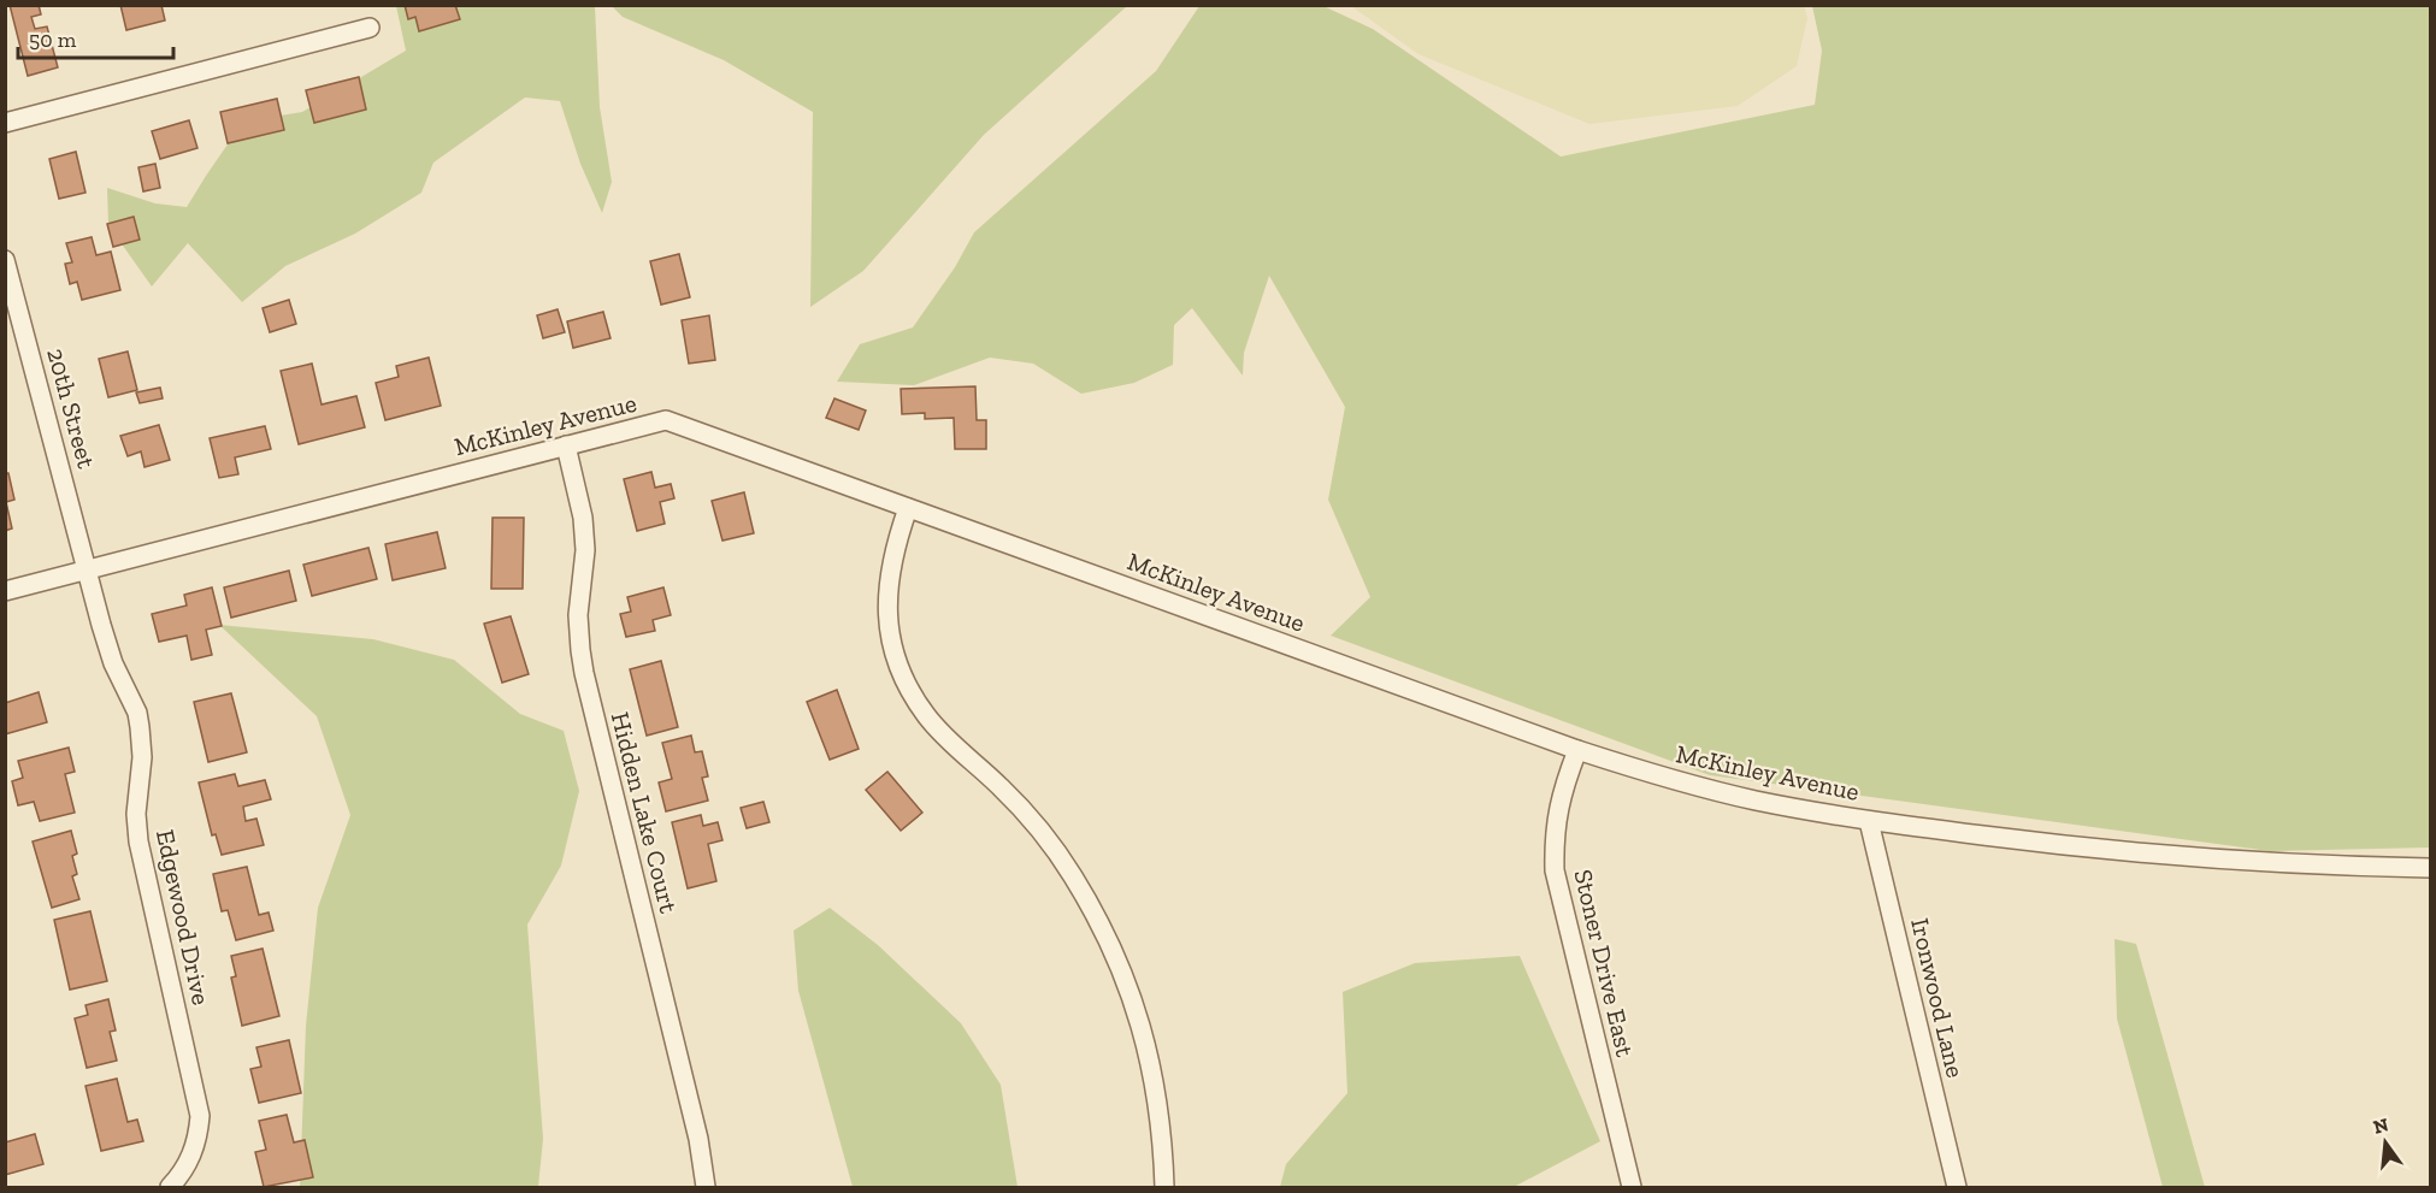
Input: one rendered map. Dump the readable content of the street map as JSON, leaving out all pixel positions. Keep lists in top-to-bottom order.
{
  "streets": {
    "street": [
      "20th Street",
      "McKinley Avenue",
      "Hidden Lake Court",
      "Edgewood Drive",
      "Stoner Drive East",
      "Ironwood Lane"
    ]
  },
  "crossings": [
    ["20th Street", "McKinley Avenue"],
    ["20th Street", "Edgewood Drive"],
    ["McKinley Avenue", "Hidden Lake Court"],
    ["McKinley Avenue", "Edgewood Drive"],
    ["McKinley Avenue", "Stoner Drive East"],
    ["McKinley Avenue", "Ironwood Lane"]
  ],
  "scale_bar": "50 m",
  "north": "top"
}
